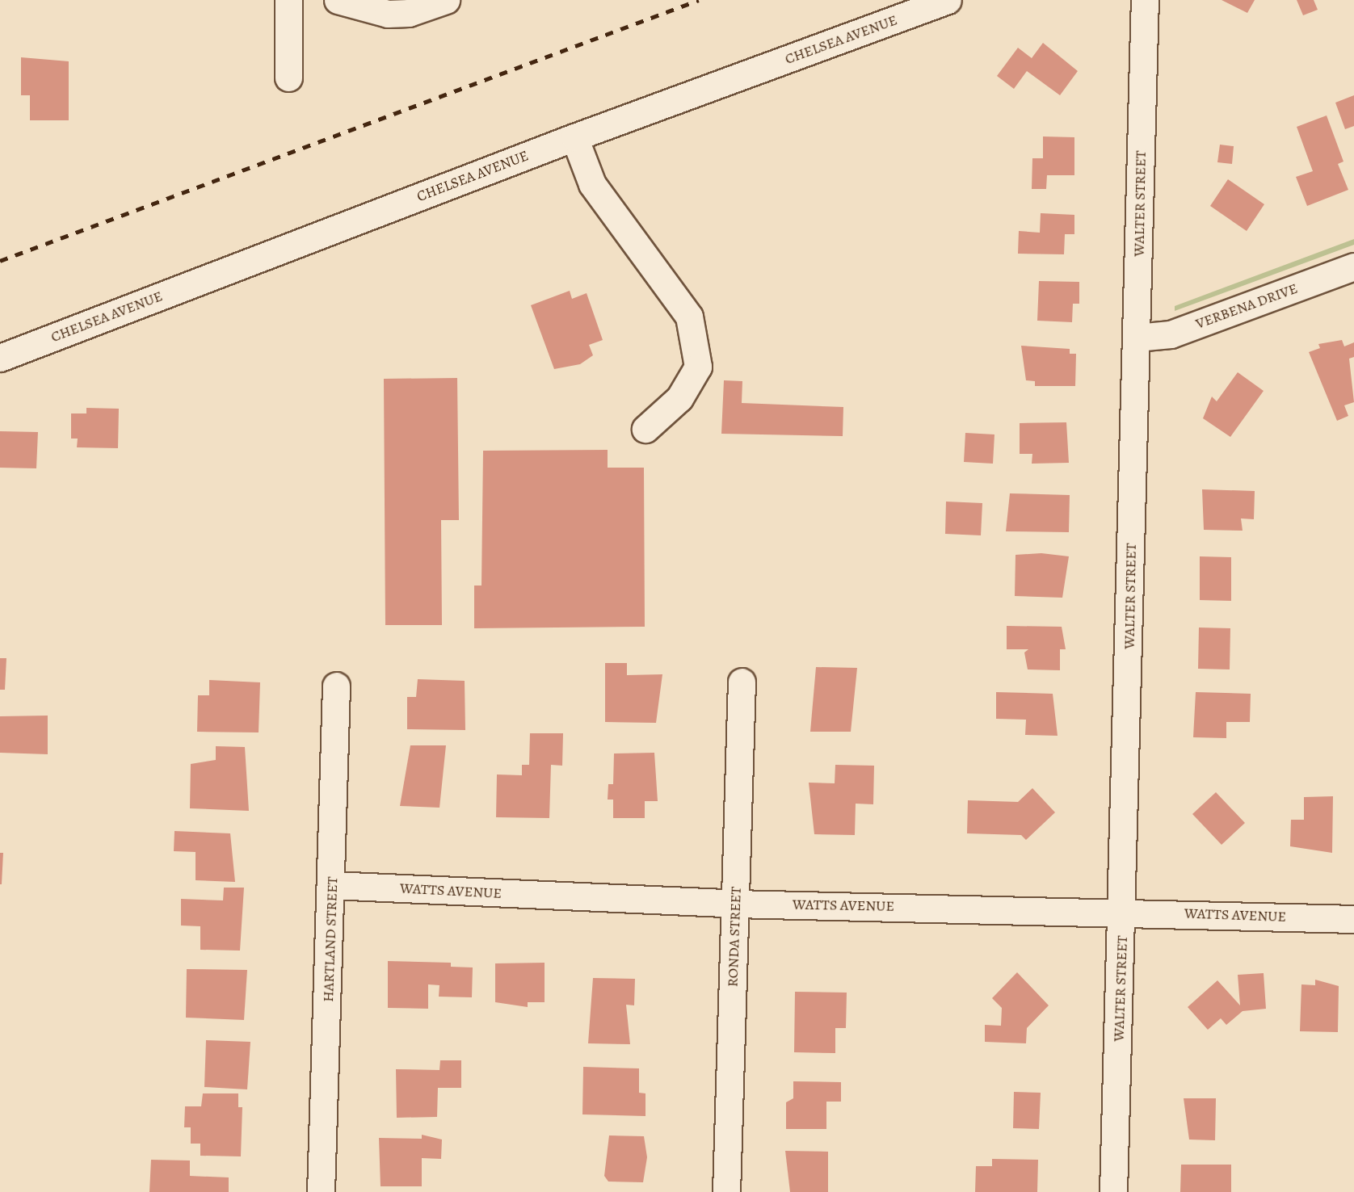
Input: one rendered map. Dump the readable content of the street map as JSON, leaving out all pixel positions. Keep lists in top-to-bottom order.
{
  "streets": {
    "street": [
      "CHELSEA AVENUE",
      "WALTER STREET",
      "VERBENA DRIVE",
      "WATTS AVENUE",
      "RONDA STREET",
      "HARTLAND STREET"
    ]
  },
  "crossings": [
    ["WALTER STREET", "VERBENA DRIVE"],
    ["WALTER STREET", "WATTS AVENUE"],
    ["WATTS AVENUE", "RONDA STREET"],
    ["WATTS AVENUE", "HARTLAND STREET"]
  ]
}
